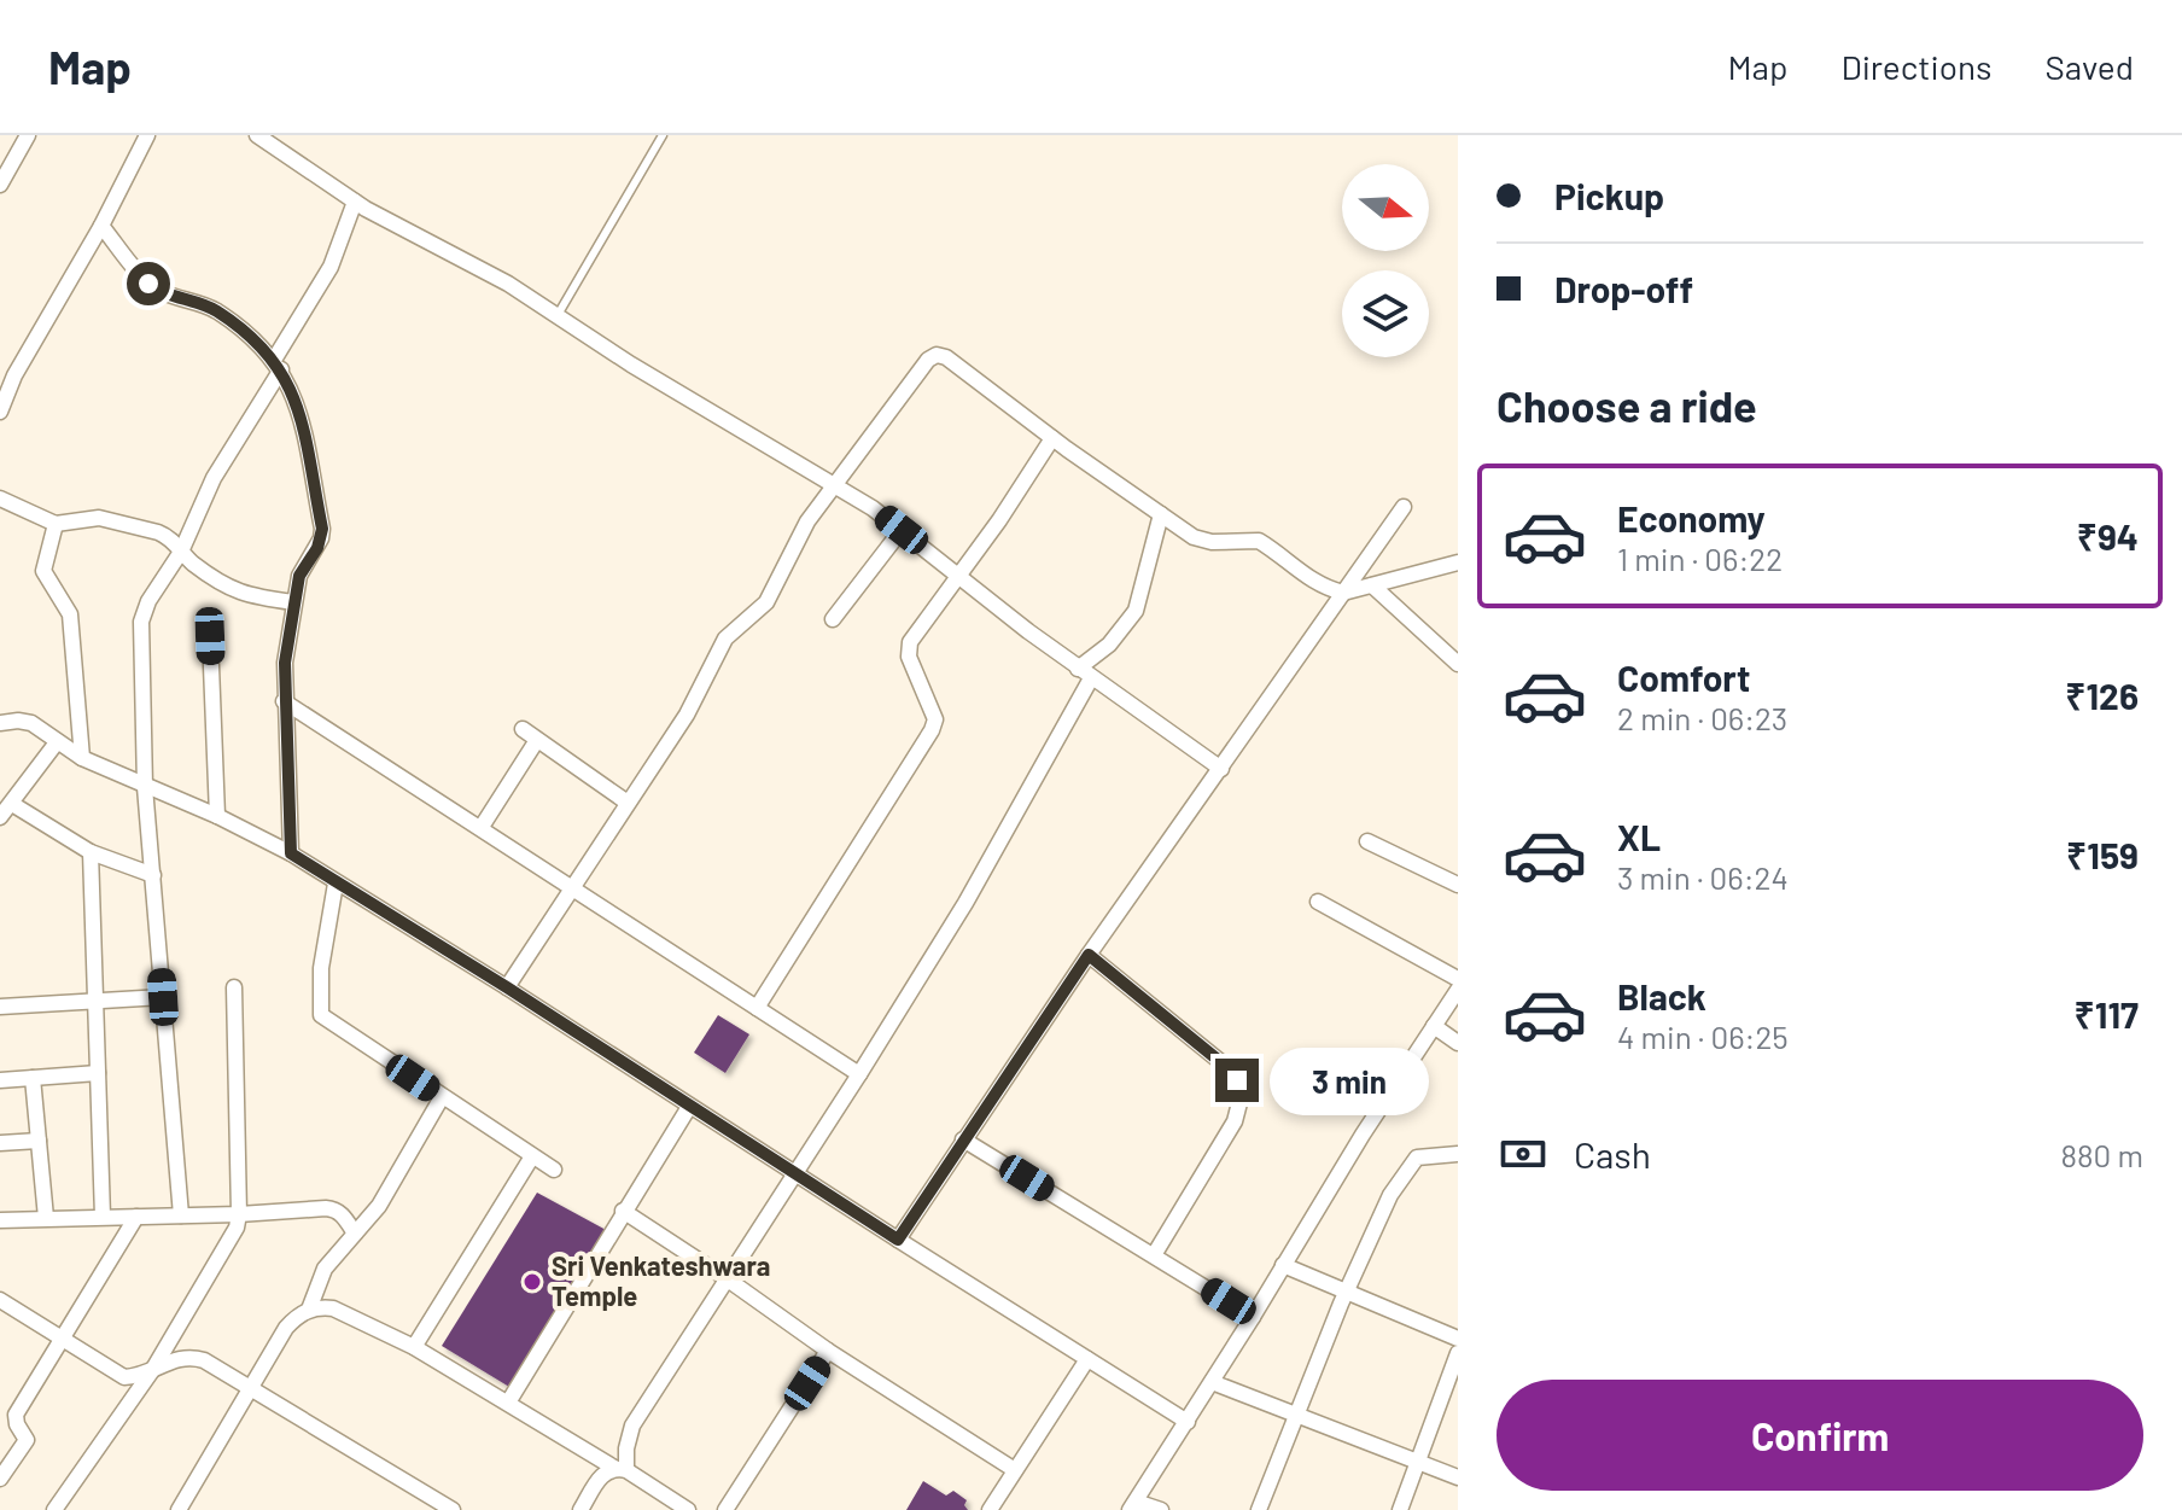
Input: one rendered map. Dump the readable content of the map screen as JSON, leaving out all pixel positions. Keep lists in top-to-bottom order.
{
  "places": ["Sri Venkateshwara Temple"],
  "north": "right",
  "page": {
    "header": "Map",
    "nav": ["Map", "Directions", "Saved"],
    "banner": ["Pickup", "Drop-off"],
    "heading": "Choose a ride",
    "list": [
      {
        "name": "Economy",
        "note": "1 min · 06:22",
        "value": "₹94"
      },
      {
        "name": "Comfort",
        "note": "2 min · 06:23",
        "value": "₹126"
      },
      {
        "name": "XL",
        "note": "3 min · 06:24",
        "value": "₹159"
      },
      {
        "name": "Black",
        "note": "4 min · 06:25",
        "value": "₹117"
      }
    ],
    "bubble": "3 min",
    "pay": ["Cash", "880 m"],
    "buttons": "Confirm"
  }
}
